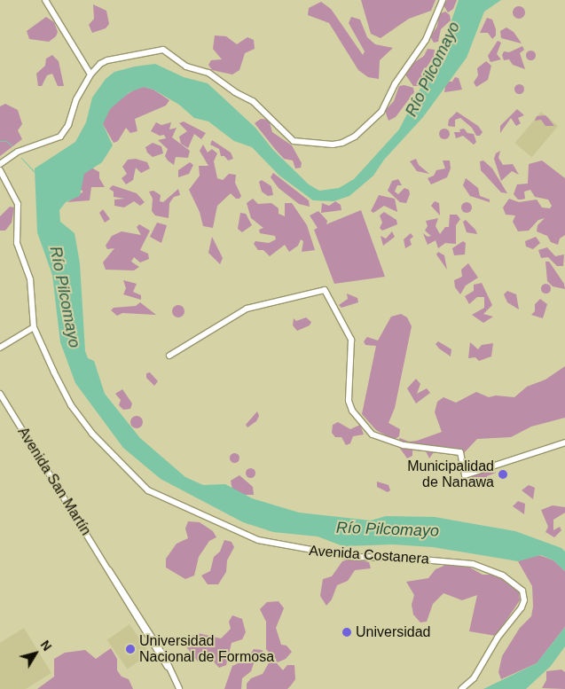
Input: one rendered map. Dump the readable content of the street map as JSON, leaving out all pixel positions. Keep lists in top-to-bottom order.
{
  "streets": {
    "street": ["Avenida San Martín", "Avenida Costanera"]
  },
  "water": ["Río Pilcomayo"],
  "places": ["Municipalidad de Nanawa", "Universidad", "Universidad Nacional de Formosa"],
  "north": "top right"
}
